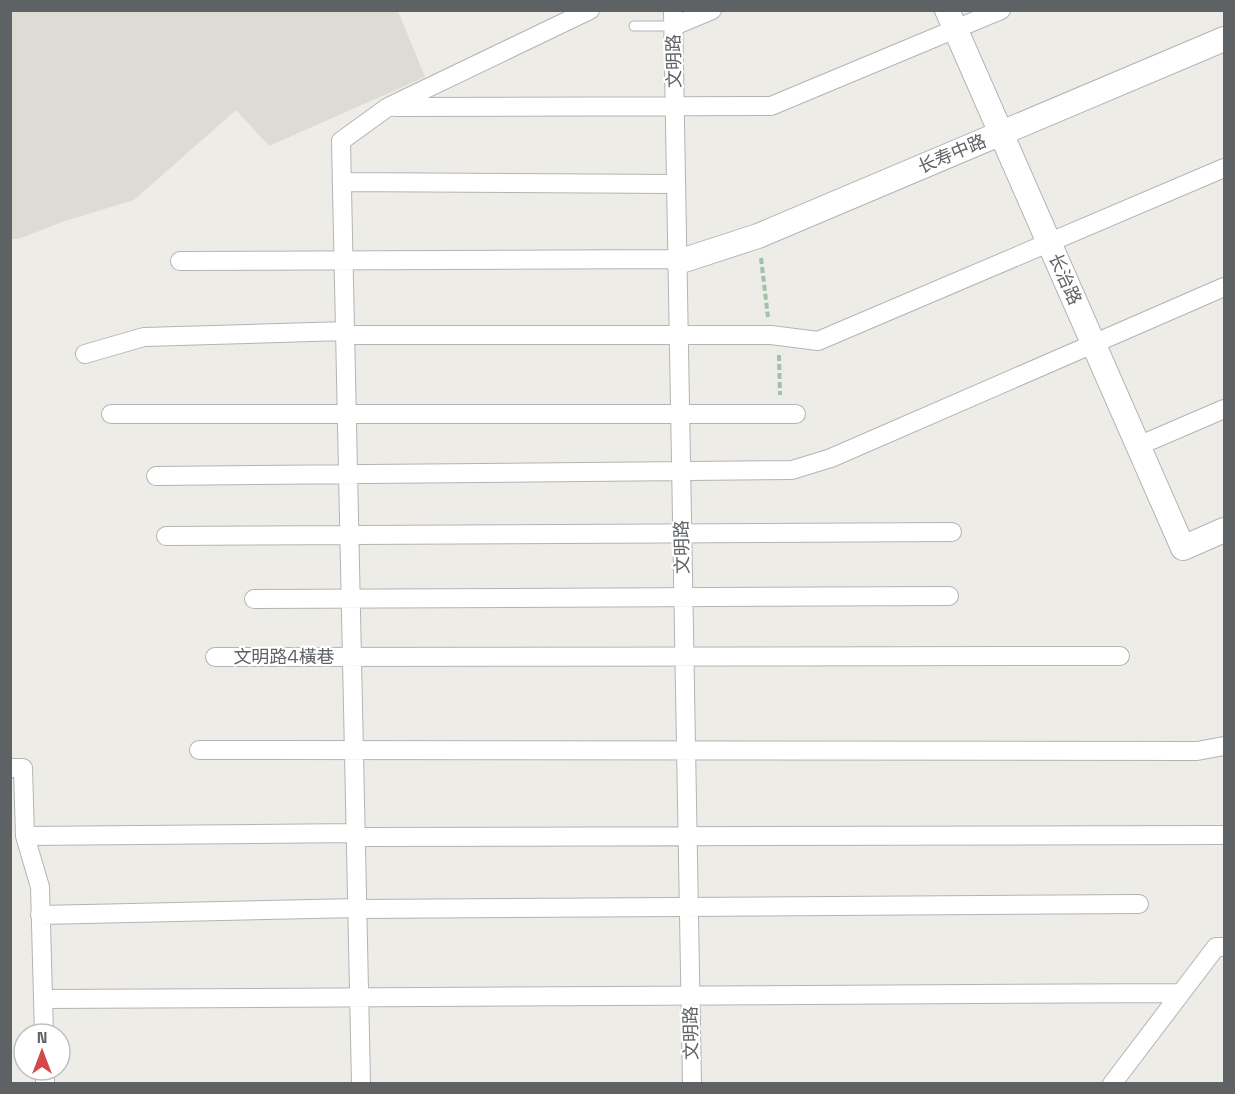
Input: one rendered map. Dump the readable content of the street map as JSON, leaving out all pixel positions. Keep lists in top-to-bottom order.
{
  "streets": {
    "street": [
      "文明路",
      "长寿中路",
      "长治路",
      "文明路4橫巷"
    ]
  },
  "crossings": [
    ["文明路", "长寿中路"],
    ["文明路", "文明路4橫巷"],
    ["长寿中路", "长治路"]
  ],
  "north": "top"
}
